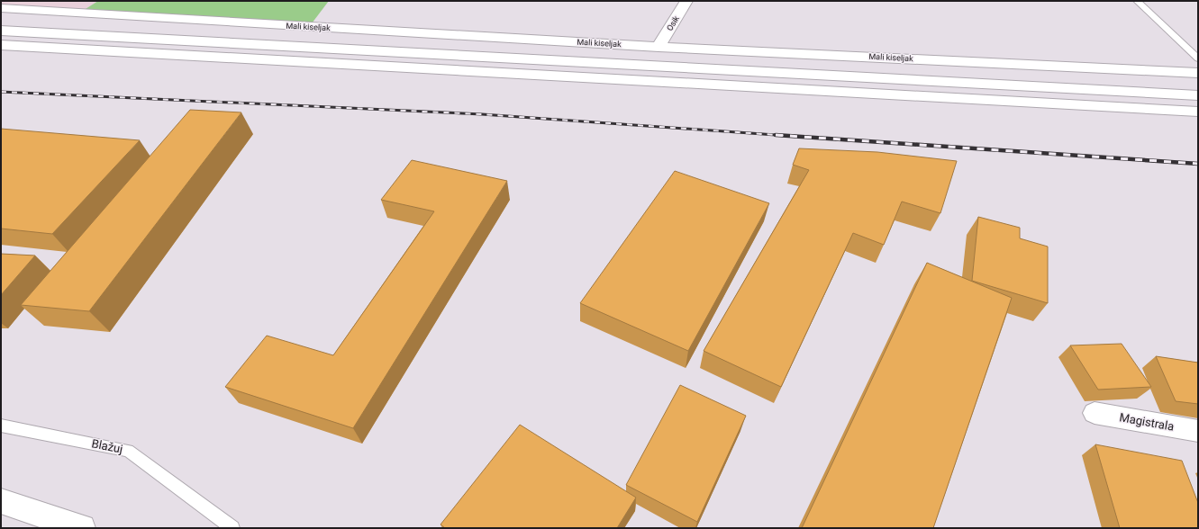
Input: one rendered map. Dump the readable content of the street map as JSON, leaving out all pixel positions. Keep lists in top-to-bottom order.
{
  "streets": {
    "main road": ["Osik", "Mali kiseljak", "Magistrala"],
    "lane": ["Blažuj"]
  },
  "crossings": [
    ["Osik", "Mali kiseljak"]
  ]
}
